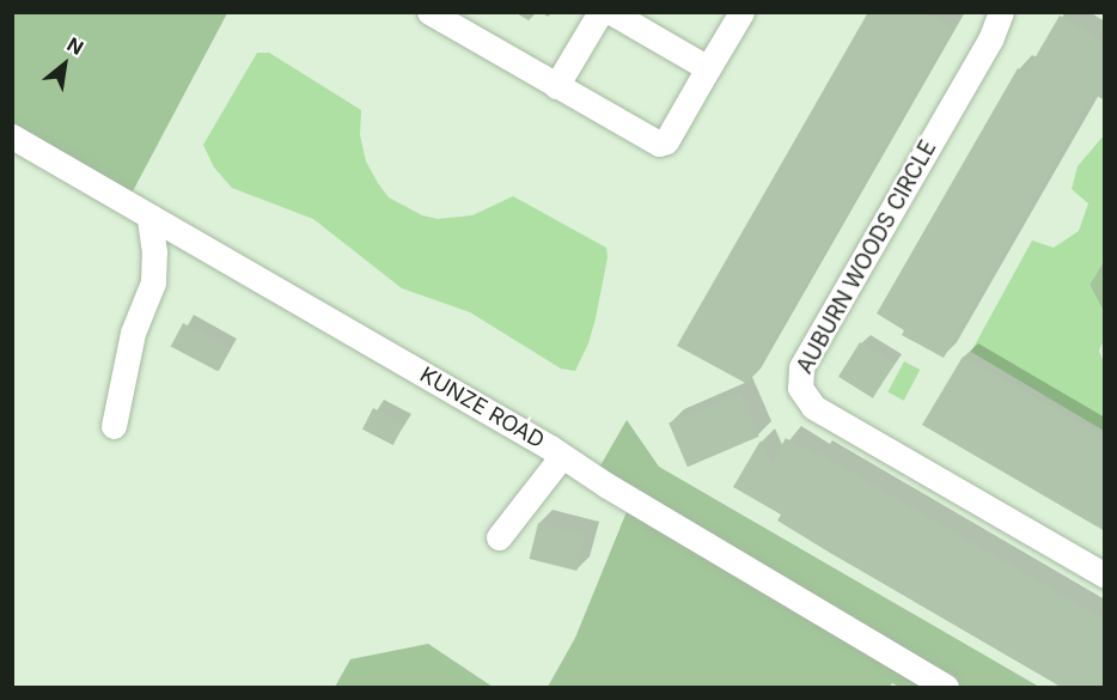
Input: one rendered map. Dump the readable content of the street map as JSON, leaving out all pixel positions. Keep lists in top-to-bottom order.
{
  "streets": {
    "street": ["AUBURN WOODS CIRCLE", "KUNZE ROAD"]
  },
  "north": "top right"
}
